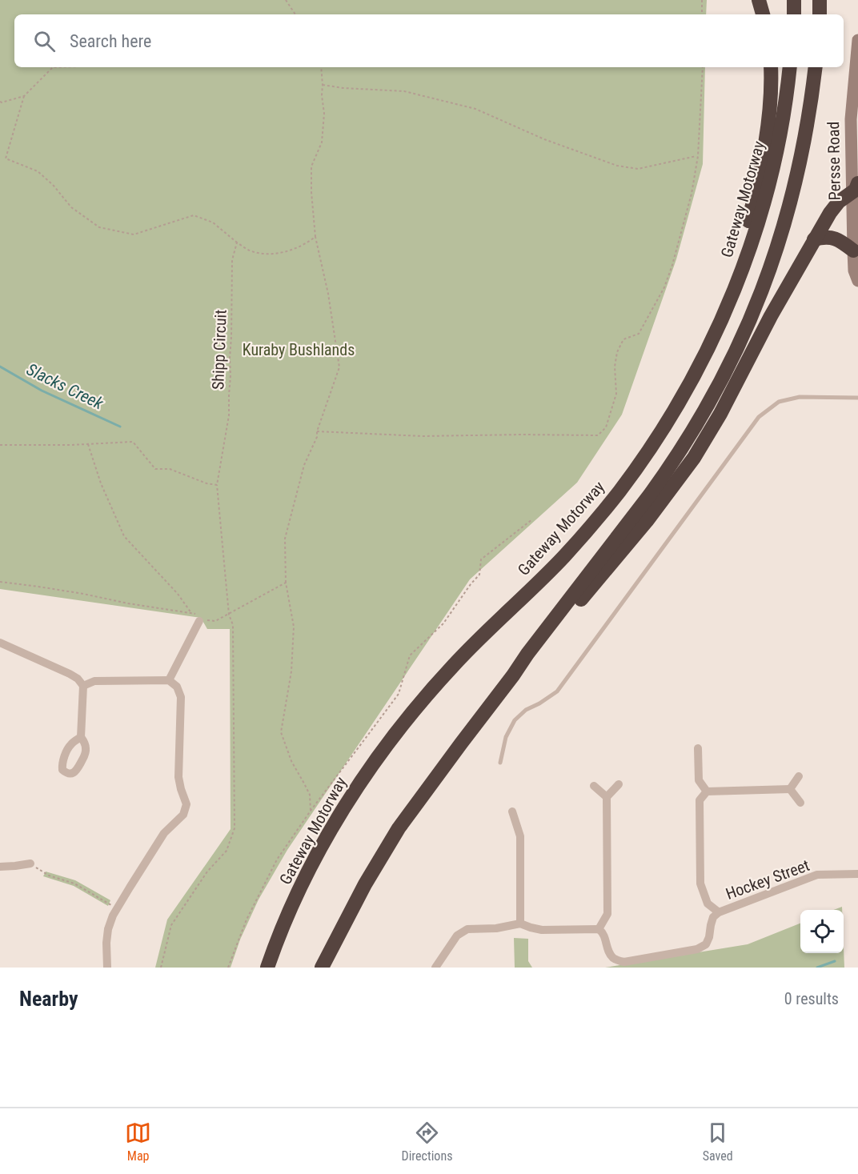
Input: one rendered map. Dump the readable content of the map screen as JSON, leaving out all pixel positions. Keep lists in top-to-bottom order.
{
  "streets": {
    "highway": ["Gateway Motorway"],
    "street": ["Persse Road", "Hockey Street"],
    "path": ["Shipp Circuit"]
  },
  "water": ["Slacks Creek"],
  "parks": ["Kuraby Bushlands"],
  "page": {
    "search": "Search here",
    "heading": ["Nearby", "0 results"],
    "nav": ["Map", "Directions", "Saved"]
  }
}
